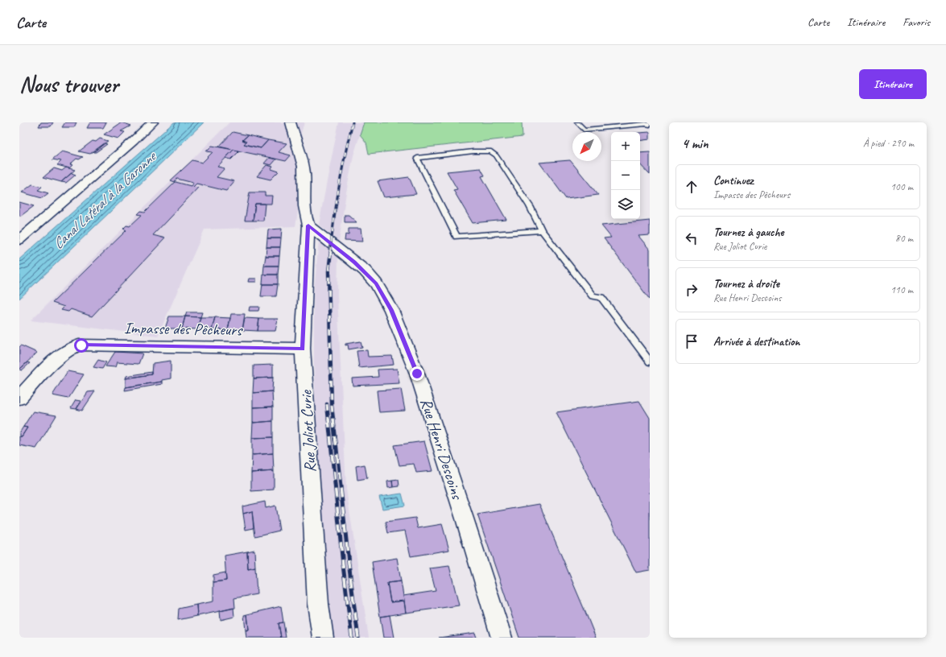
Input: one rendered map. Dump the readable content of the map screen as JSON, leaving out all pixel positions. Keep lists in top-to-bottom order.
{
  "streets": {
    "street": ["Impasse des Pêcheurs", "Rue Joliot Curie", "Rue Henri Descoins"]
  },
  "crossings": [
    ["Impasse des Pêcheurs", "Rue Joliot Curie"],
    ["Rue Joliot Curie", "Rue Henri Descoins"]
  ],
  "water": ["Canal Latéral à la Garonne"],
  "north": "bottom left",
  "page": {
    "header": "Carte",
    "nav": ["Carte", "Itinéraire", "Favoris"],
    "buttons": "Itinéraire",
    "title": "Nous trouver",
    "heading": ["4 min", "À pied · 290 m"],
    "map_buttons": ["+", "−"],
    "list": [
      ["Continuez", "Impasse des Pêcheurs", "100 m"],
      ["Tournez à gauche", "Rue Joliot Curie", "80 m"],
      ["Tournez à droite", "Rue Henri Descoins", "110 m"],
      "Arrivée à destination"
    ]
  }
}
